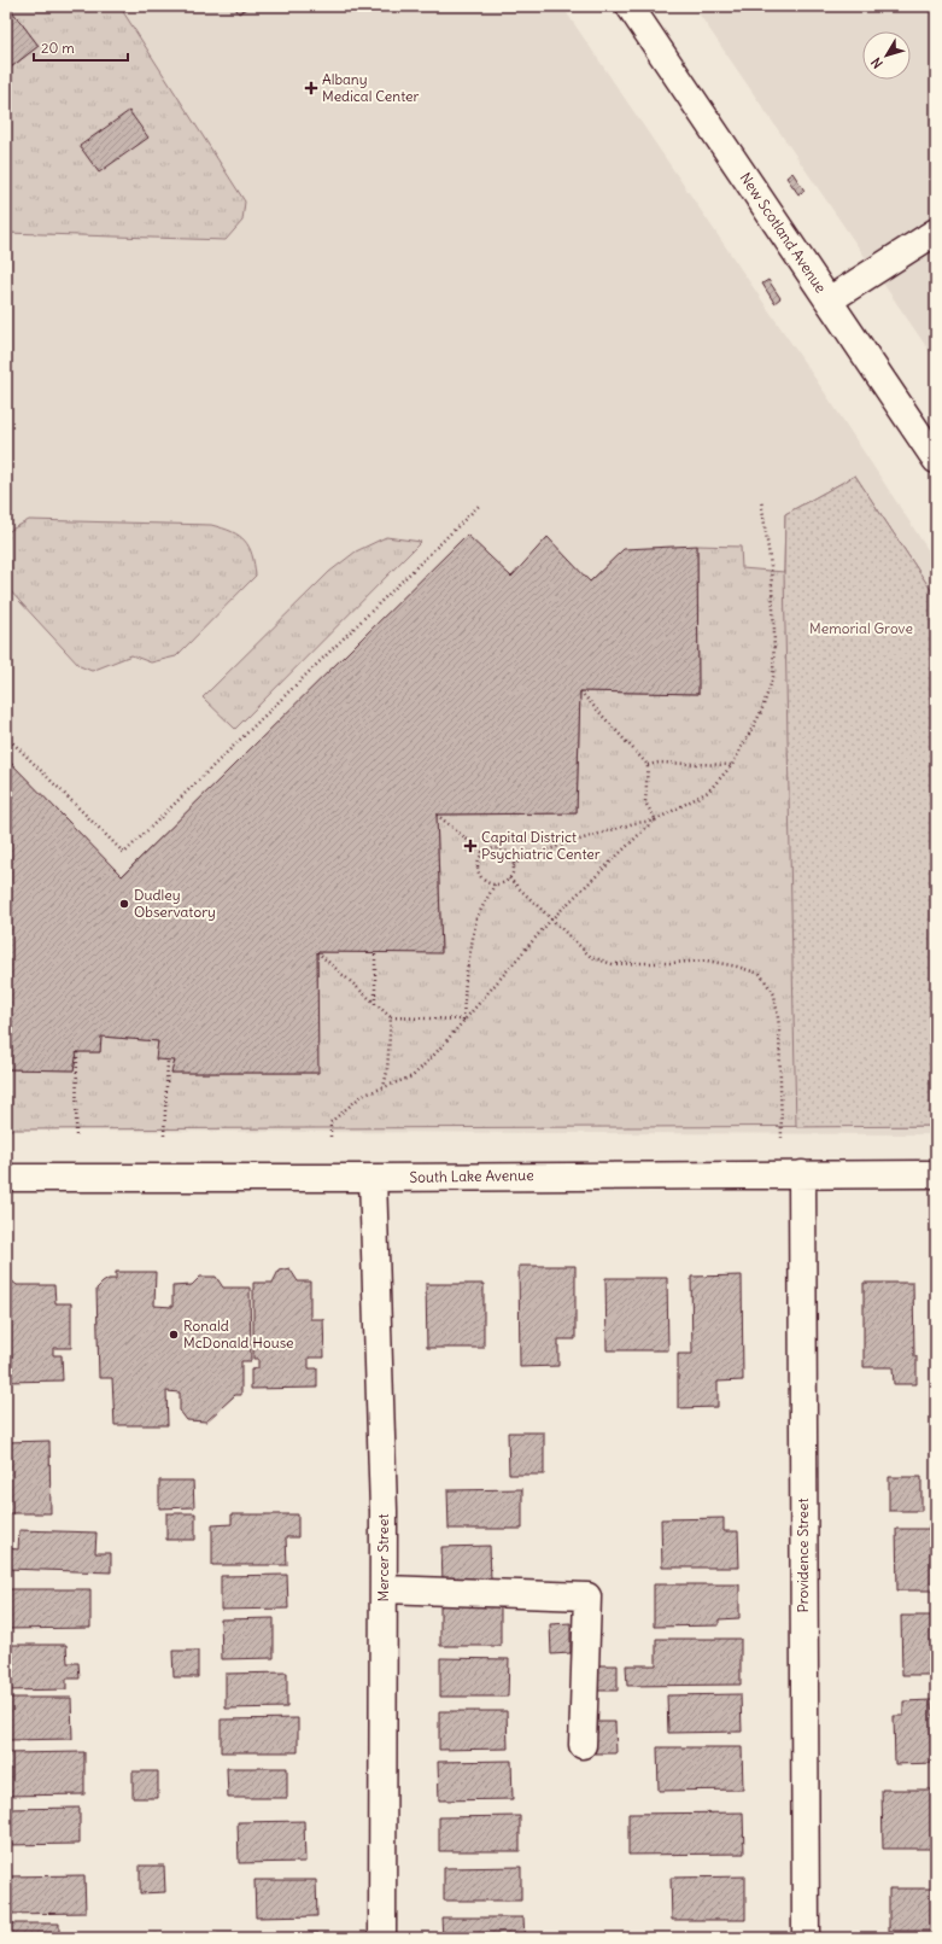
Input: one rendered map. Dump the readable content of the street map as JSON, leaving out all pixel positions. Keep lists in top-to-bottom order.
{
  "streets": {
    "street": [
      "New Scotland Avenue",
      "South Lake Avenue",
      "Providence Street",
      "Mercer Street"
    ]
  },
  "crossings": [
    ["South Lake Avenue", "Providence Street"],
    ["South Lake Avenue", "Mercer Street"]
  ],
  "parks": ["Memorial Grove"],
  "places": {
    "health": ["Albany Medical Center", "Capital District Psychiatric Center"],
    "other": ["Dudley Observatory", "Ronald McDonald House"]
  },
  "scale_bar": "20 m",
  "north": "bottom left"
}
